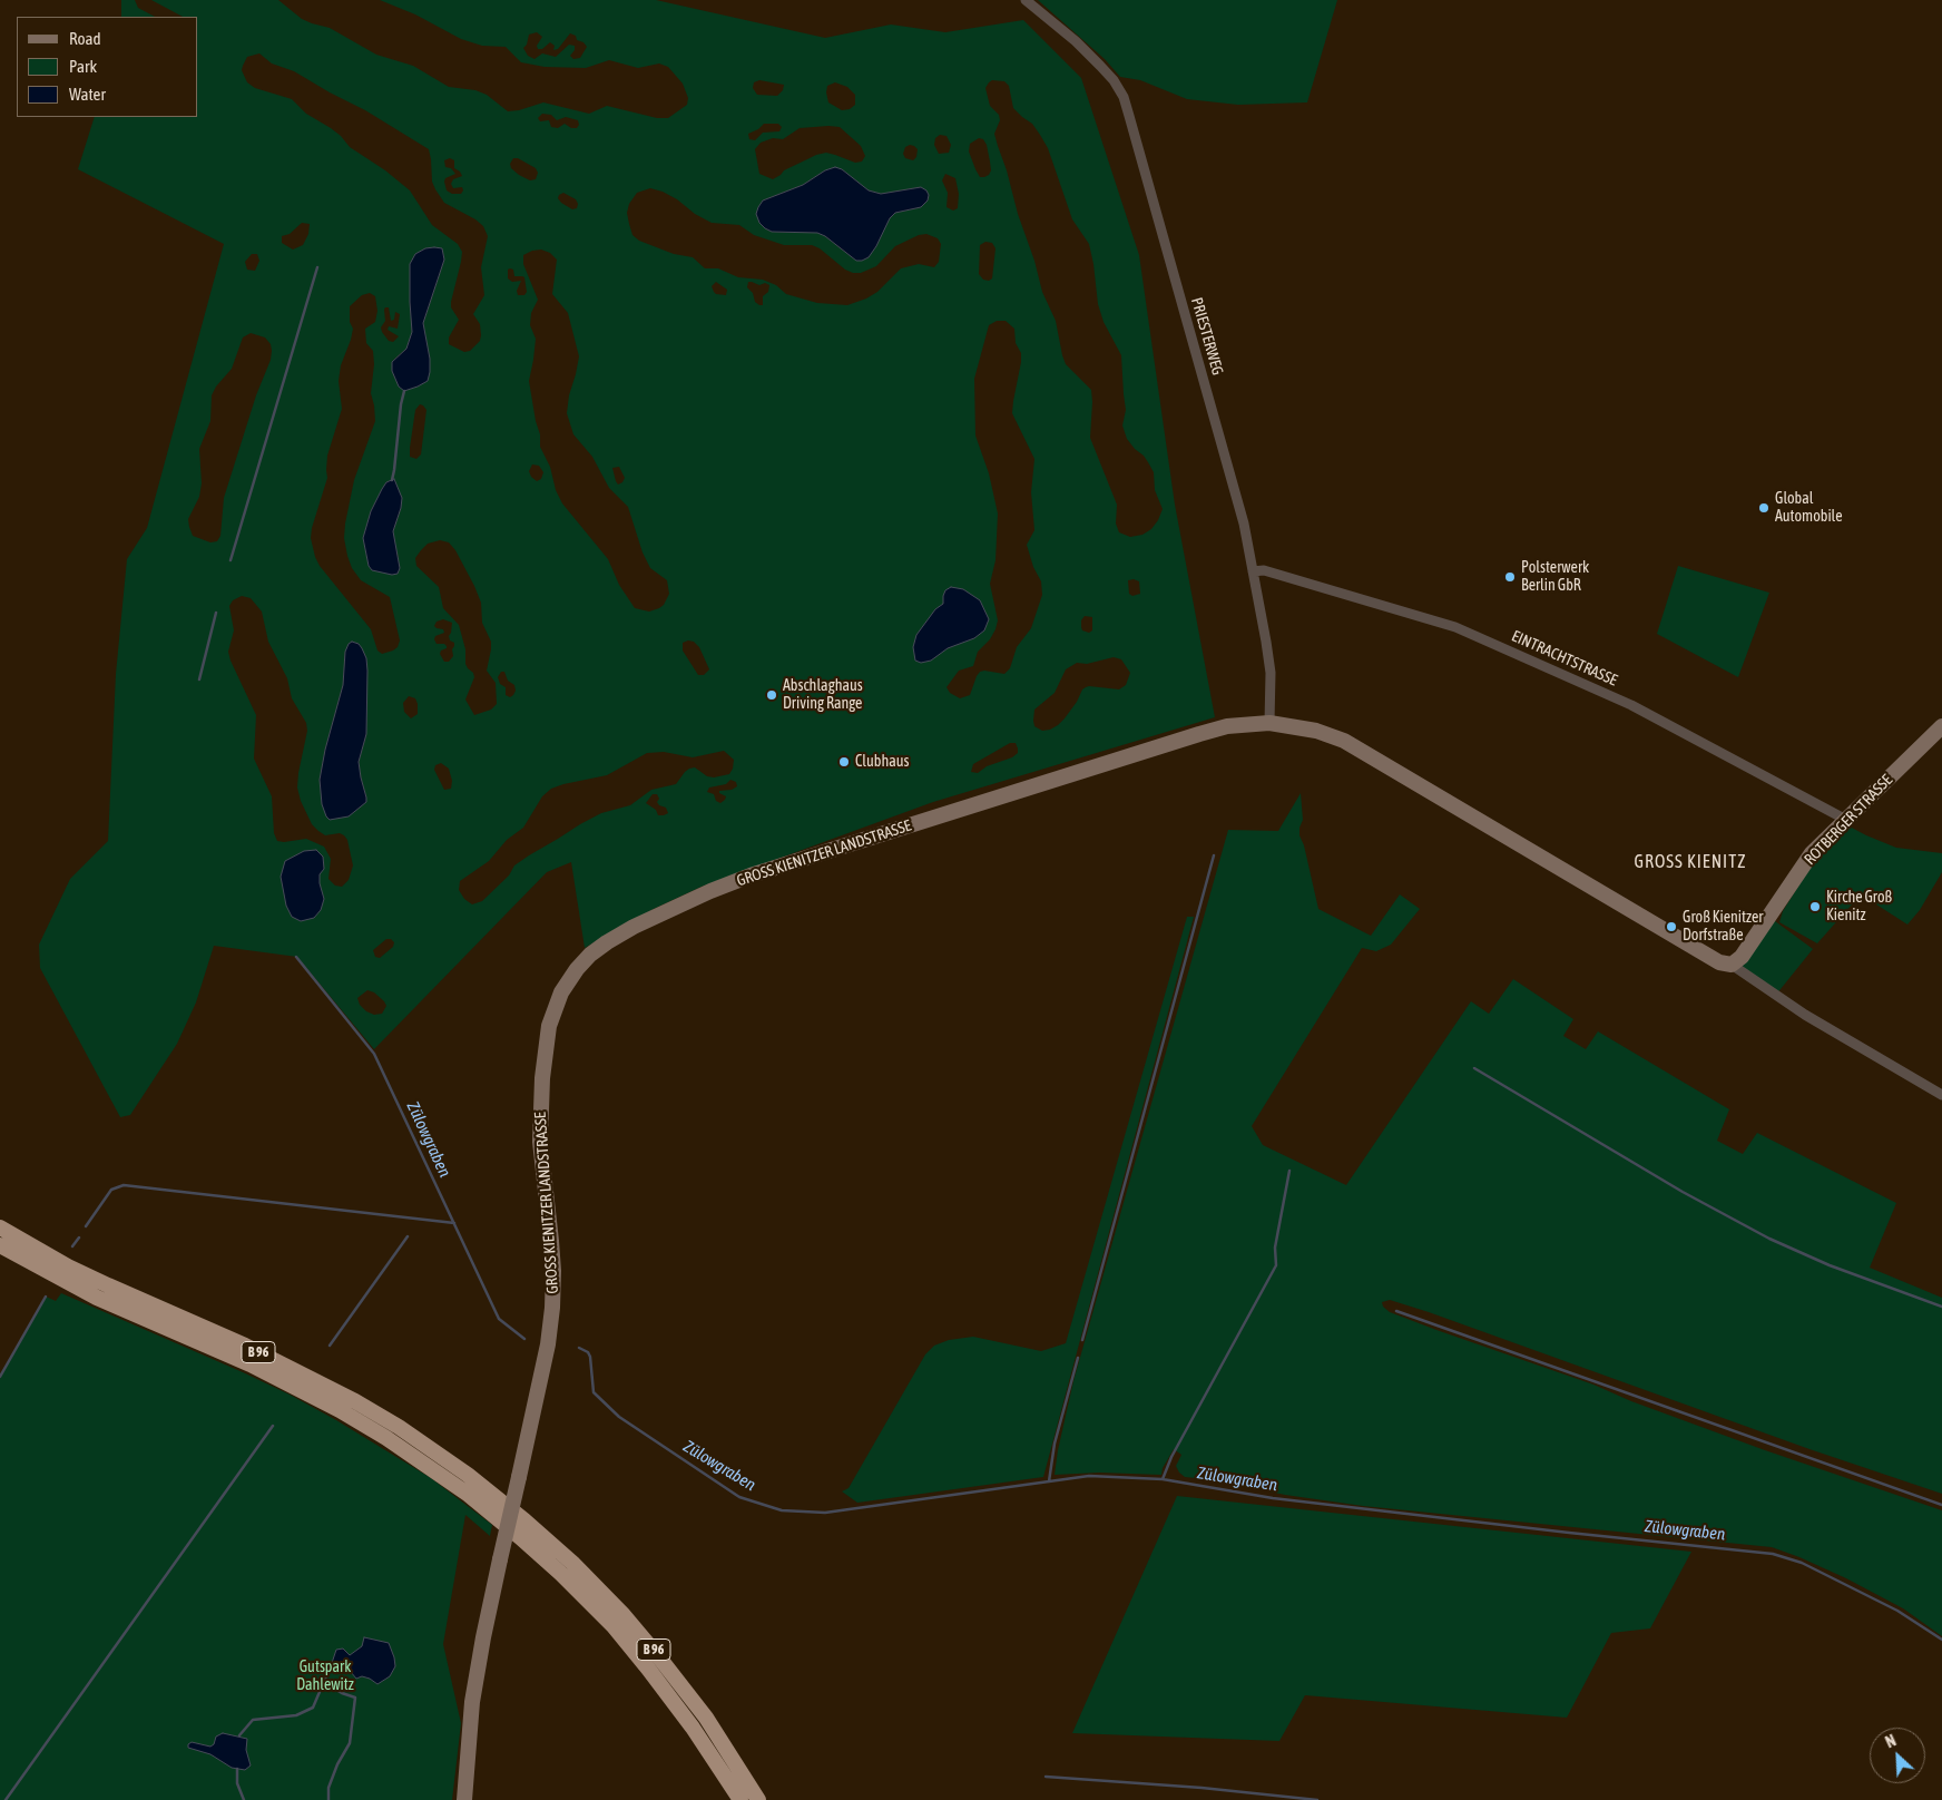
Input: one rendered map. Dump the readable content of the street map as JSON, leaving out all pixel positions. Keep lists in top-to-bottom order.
{
  "streets": {
    "highway": ["B 96"],
    "main road": ["ROTBERGER STRASSE", "GROSS KIENITZER LANDSTRASSE"],
    "street": ["PRIESTERWEG", "EINTRACHTSTRASSE"]
  },
  "crossings": [
    ["PRIESTERWEG", "EINTRACHTSTRASSE"],
    ["PRIESTERWEG", "GROSS KIENITZER LANDSTRASSE"],
    ["EINTRACHTSTRASSE", "ROTBERGER STRASSE"]
  ],
  "districts": ["GROSS KIENITZ"],
  "water": ["Zülowgraben"],
  "parks": ["Gutspark Dahlewitz"],
  "places": [
    "Global Automobile",
    "Polsterwerk Berlin GbR",
    "Abschlaghaus Driving Range",
    "Clubhaus",
    "Kirche Groß Kienitz",
    "Groß Kienitzer Dorfstraße"
  ],
  "legend": ["Road", "Park", "Water"],
  "north": "top left"
}
